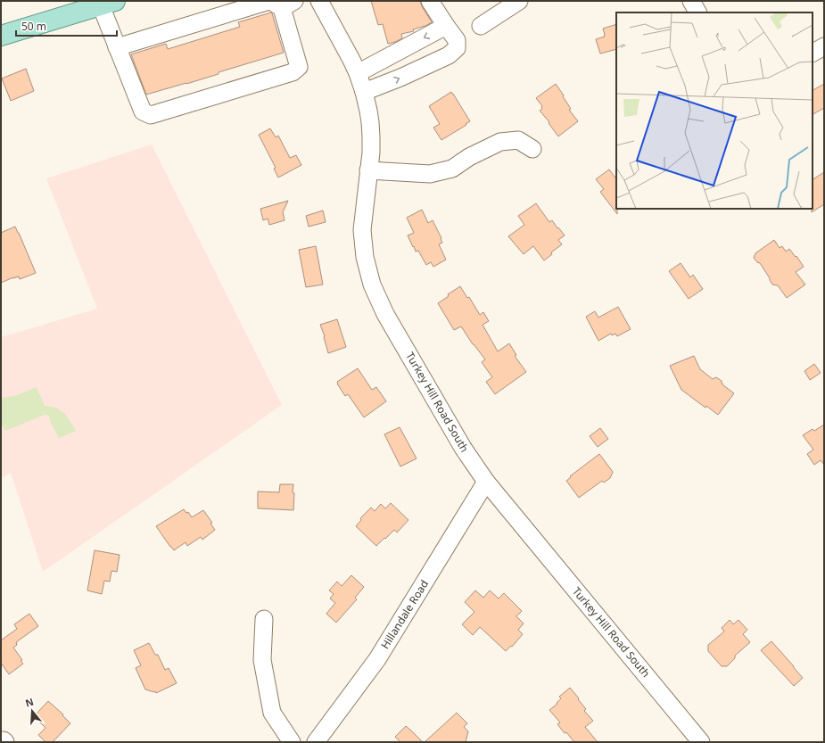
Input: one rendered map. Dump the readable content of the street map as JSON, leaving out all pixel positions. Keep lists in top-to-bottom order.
{
  "streets": {
    "street": ["Turkey Hill Road South", "Hillandale Road"]
  },
  "crossings": [
    ["Turkey Hill Road South", "Hillandale Road"]
  ],
  "scale_bar": "50 m",
  "north": "top"
}
